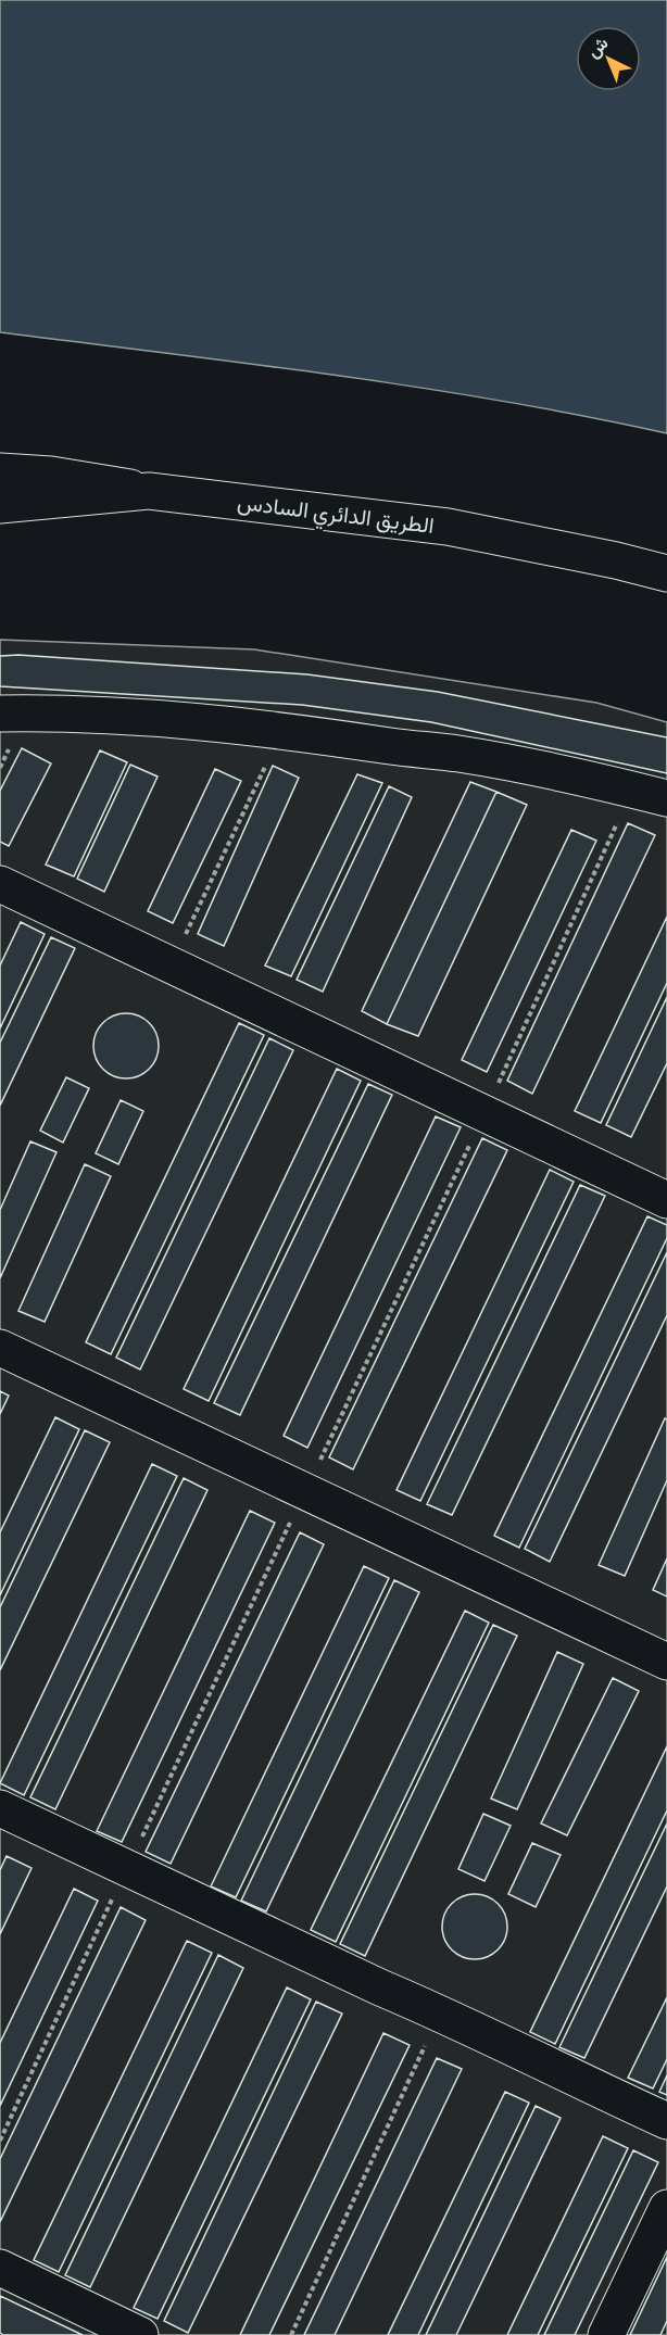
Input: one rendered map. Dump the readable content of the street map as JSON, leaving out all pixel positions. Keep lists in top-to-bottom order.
{
  "streets": {
    "main road": ["الطريق الدائري السادس"]
  },
  "north": "top left"
}
